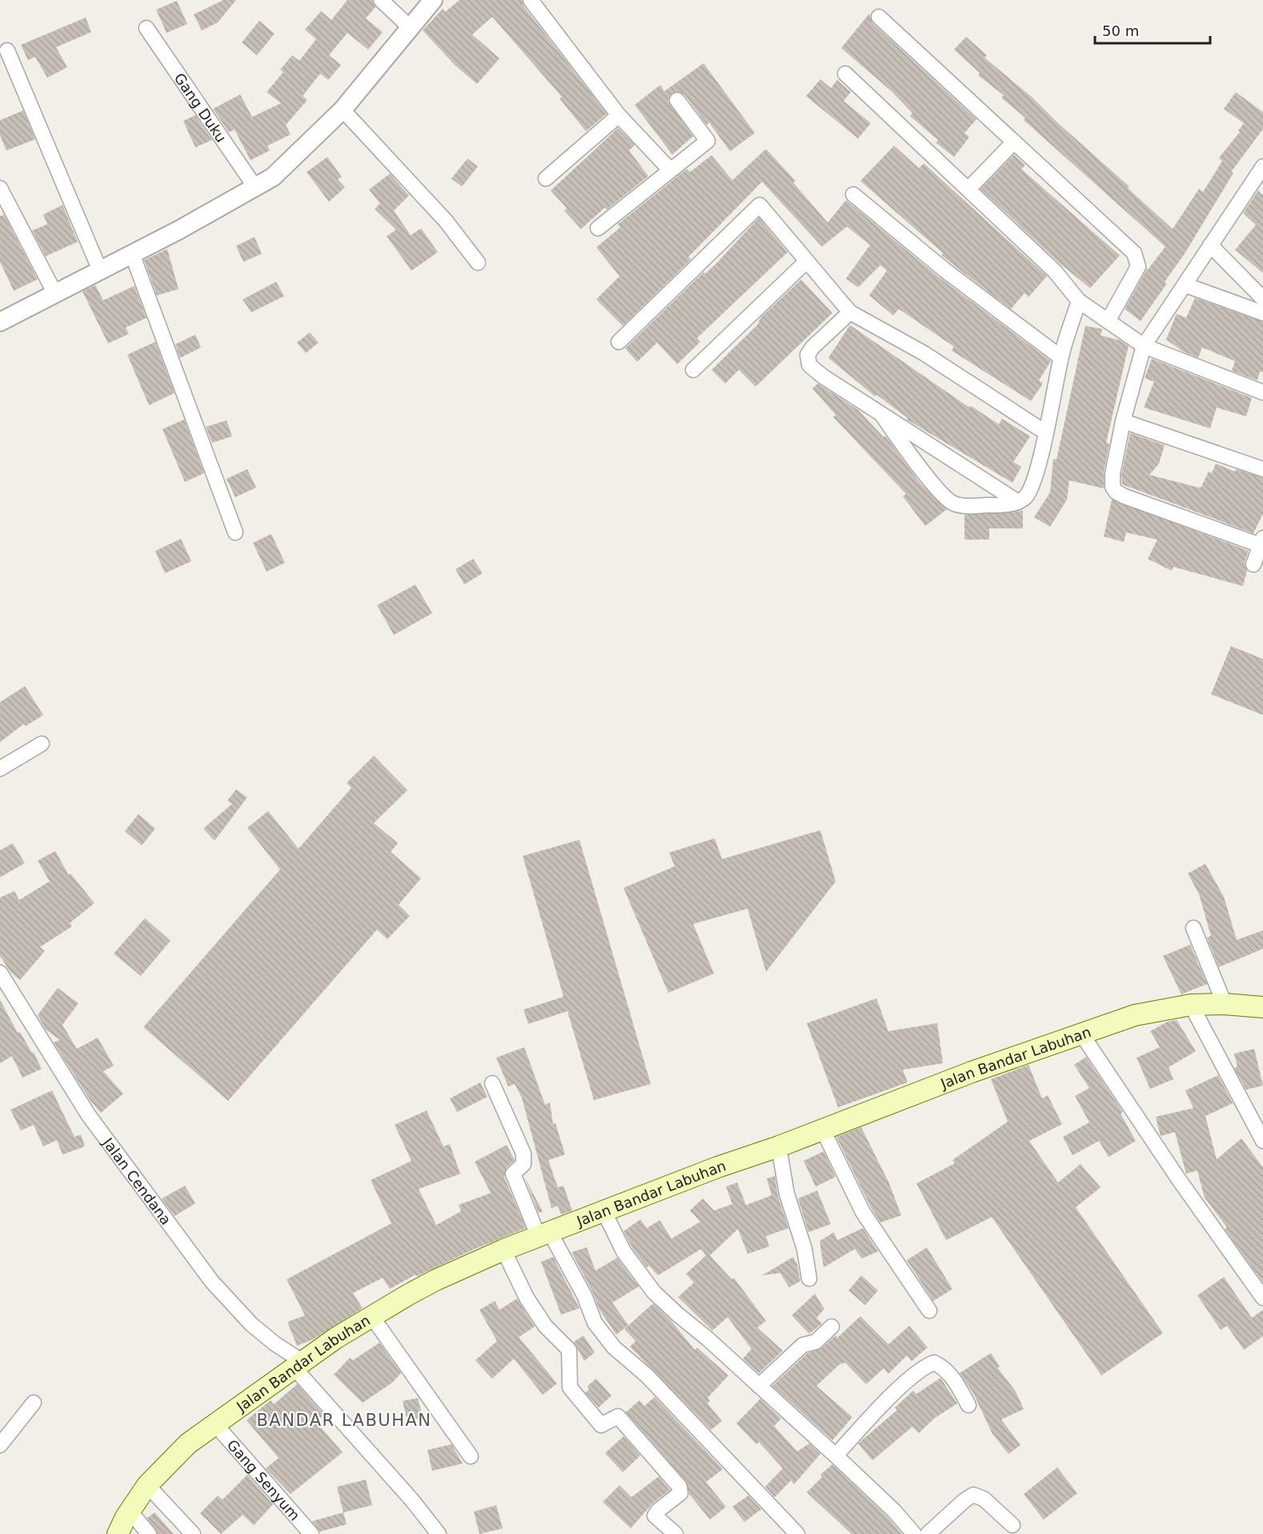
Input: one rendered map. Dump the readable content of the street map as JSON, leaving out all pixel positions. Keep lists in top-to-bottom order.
{
  "streets": {
    "main road": ["Jalan Bandar Labuhan"],
    "street": ["Gang Duku", "Jalan Cendana", "Gang Senyum"]
  },
  "crossings": [
    ["Jalan Bandar Labuhan", "Jalan Cendana"],
    ["Jalan Bandar Labuhan", "Gang Senyum"]
  ],
  "districts": ["BANDAR LABUHAN"],
  "scale_bar": "50 m"
}
